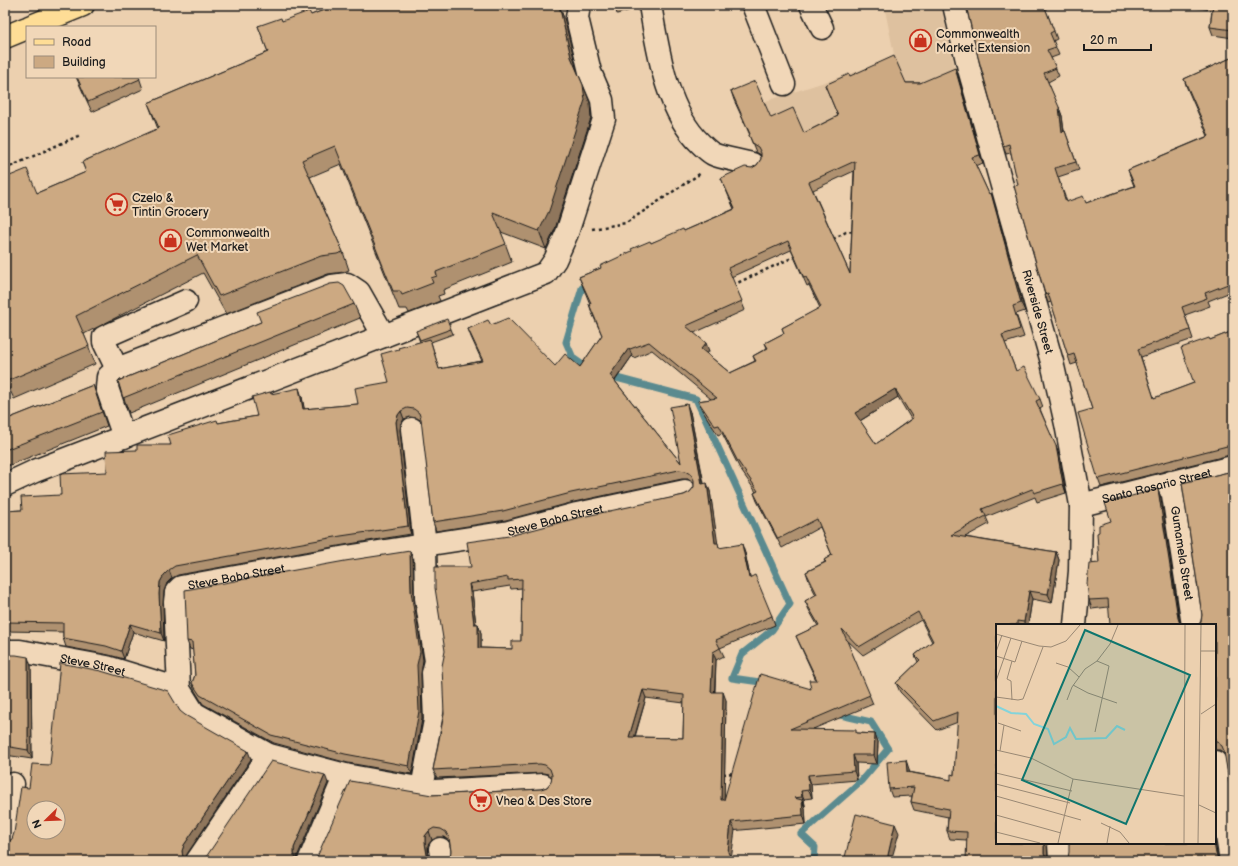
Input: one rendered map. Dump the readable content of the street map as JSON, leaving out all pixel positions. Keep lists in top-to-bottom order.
{
  "streets": {
    "street": [
      "Riverside Street",
      "Santo Rosario Street",
      "Steve Baba Street",
      "Gumamela Street",
      "Steve Street"
    ]
  },
  "crossings": [
    ["Riverside Street", "Santo Rosario Street"],
    ["Santo Rosario Street", "Gumamela Street"],
    ["Steve Baba Street", "Steve Street"]
  ],
  "places": {
    "shop": ["Commonwealth Market Extension", "Commonwealth Wet Market"],
    "supermarket": ["Czelo & Tintin Grocery", "Vhea & Des Store"]
  },
  "legend": ["Road", "Building"],
  "scale_bar": "20 m",
  "north": "bottom left"
}
